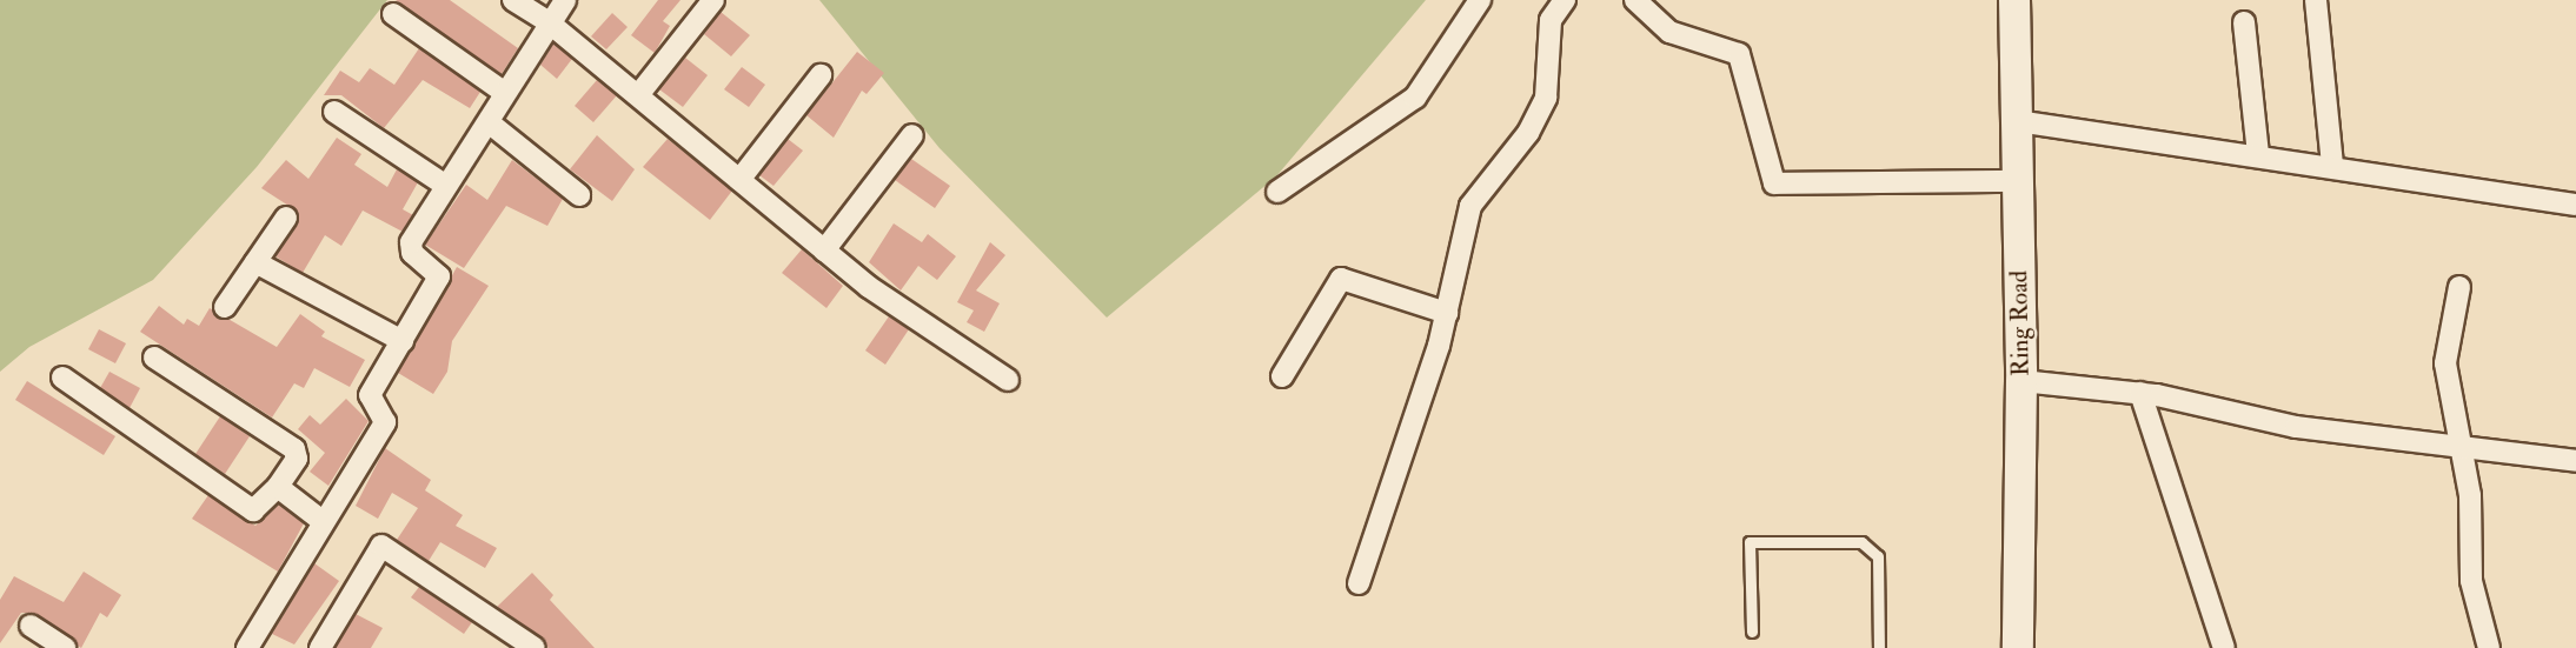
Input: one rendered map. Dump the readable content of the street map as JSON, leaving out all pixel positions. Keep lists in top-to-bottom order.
{
  "streets": {
    "street": ["Ring Road"]
  }
}
